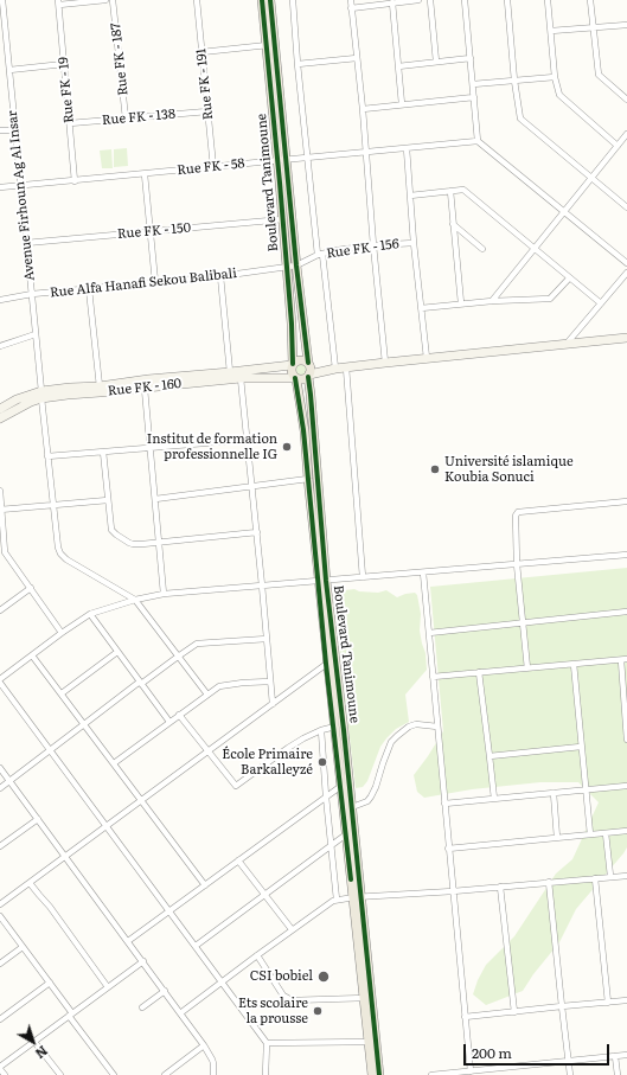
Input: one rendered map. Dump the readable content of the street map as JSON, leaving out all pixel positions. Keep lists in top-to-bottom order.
{
  "streets": {
    "main road": ["Boulevard Tanimoune", "Rue FK - 160"],
    "street": [
      "Rue FK - 187",
      "Rue FK - 191",
      "Rue FK - 19",
      "Rue FK - 138",
      "Rue FK - 58",
      "Avenue Firhoun Ag Al Insar",
      "Rue FK - 150",
      "Rue FK - 156",
      "Rue Alfa Hanafi Sekou Balibali"
    ]
  },
  "crossings": [
    ["Rue FK - 187", "Rue FK - 138"],
    ["Rue FK - 191", "Rue FK - 138"],
    ["Rue FK - 191", "Rue FK - 58"],
    ["Rue FK - 19", "Rue FK - 138"],
    ["Rue FK - 19", "Rue FK - 58"],
    ["Rue FK - 58", "Boulevard Tanimoune"],
    ["Rue FK - 58", "Avenue Firhoun Ag Al Insar"],
    ["Boulevard Tanimoune", "Rue FK - 150"],
    ["Boulevard Tanimoune", "Rue FK - 156"],
    ["Boulevard Tanimoune", "Rue Alfa Hanafi Sekou Balibali"],
    ["Boulevard Tanimoune", "Rue FK - 160"],
    ["Avenue Firhoun Ag Al Insar", "Rue FK - 150"],
    ["Avenue Firhoun Ag Al Insar", "Rue Alfa Hanafi Sekou Balibali"],
    ["Avenue Firhoun Ag Al Insar", "Rue FK - 160"],
    ["Rue FK - 156", "Rue Alfa Hanafi Sekou Balibali"]
  ],
  "places": [
    "Institut de formation professionnelle IG",
    "Université islamique Koubia Sonuci",
    "École Primaire Barkalleyzé",
    "CSI bobiel",
    "Ets scolaire la prousse"
  ],
  "scale_bar": "200 m",
  "north": "bottom right"
}
